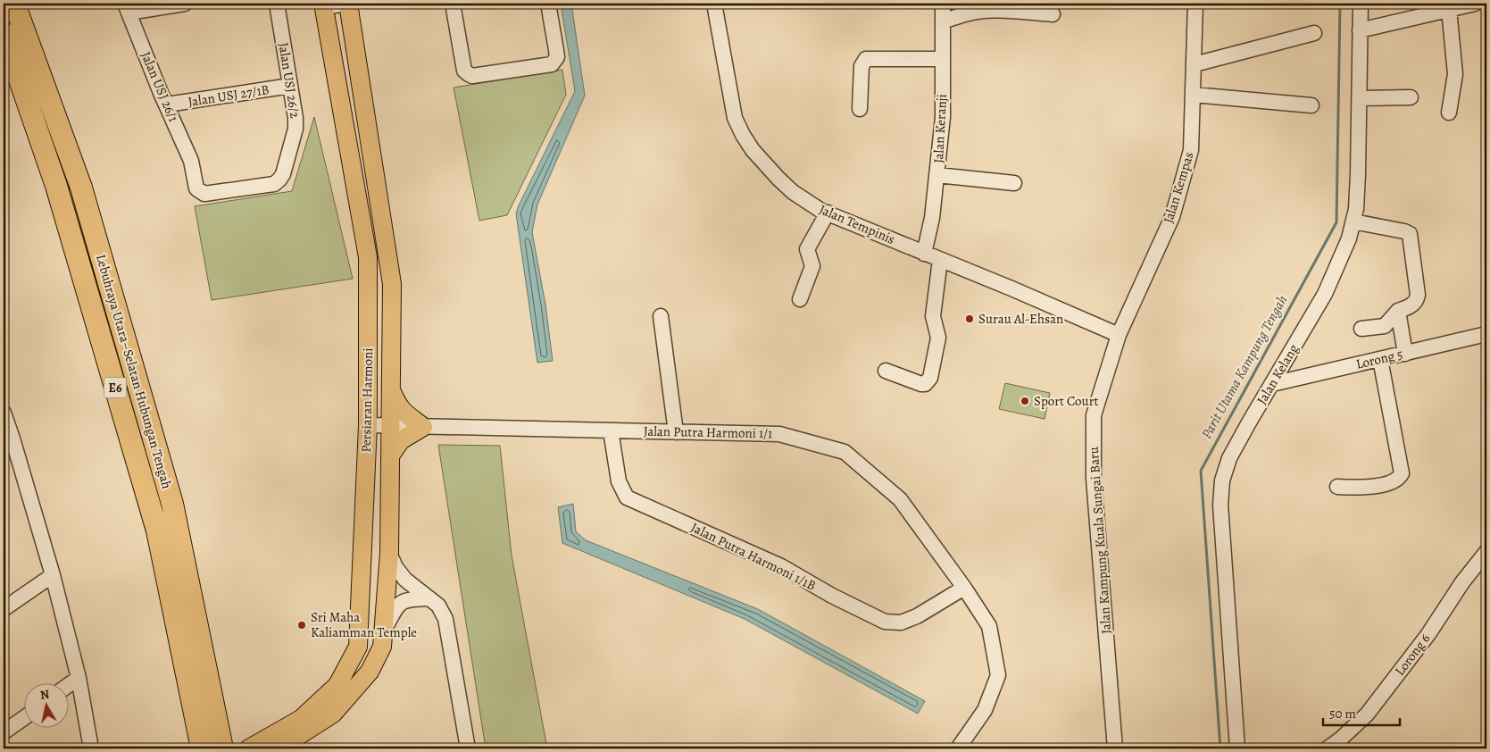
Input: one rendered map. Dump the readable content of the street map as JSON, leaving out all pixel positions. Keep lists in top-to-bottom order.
{
  "streets": {
    "highway": ["Lebuhraya Utara–Selatan Hubungan Tengah", "E6"],
    "main road": ["Persiaran Harmoni"],
    "street": [
      "Jalan USJ 26/2",
      "Jalan USJ 26/1",
      "Jalan USJ 27/1B",
      "Jalan Keranji",
      "Jalan Kempas",
      "Jalan Tempinis",
      "Lorong 5",
      "Jalan Kelang",
      "Jalan Putra Harmoni 1/1",
      "Jalan Kampung Kuala Sungai Baru",
      "Jalan Putra Harmoni 1/1B",
      "Lorong 6"
    ]
  },
  "crossings": [
    ["Jalan USJ 26/2", "Jalan USJ 26/1"],
    ["Jalan USJ 26/2", "Jalan USJ 27/1B"],
    ["Jalan USJ 26/1", "Jalan USJ 27/1B"],
    ["Jalan Keranji", "Jalan Tempinis"],
    ["Jalan Kempas", "Jalan Tempinis"],
    ["Jalan Kempas", "Jalan Kampung Kuala Sungai Baru"],
    ["Jalan Tempinis", "Jalan Kampung Kuala Sungai Baru"],
    ["Lorong 5", "Jalan Kelang"],
    ["Persiaran Harmoni", "Jalan Putra Harmoni 1/1"],
    ["Jalan Putra Harmoni 1/1", "Jalan Putra Harmoni 1/1B"]
  ],
  "water": ["Parit Utama Kampung Tengah"],
  "places": ["Surau Al-Ehsan", "Sport Court", "Sri Maha Kaliamman Temple"],
  "scale_bar": "50 m",
  "north": "top"
}
